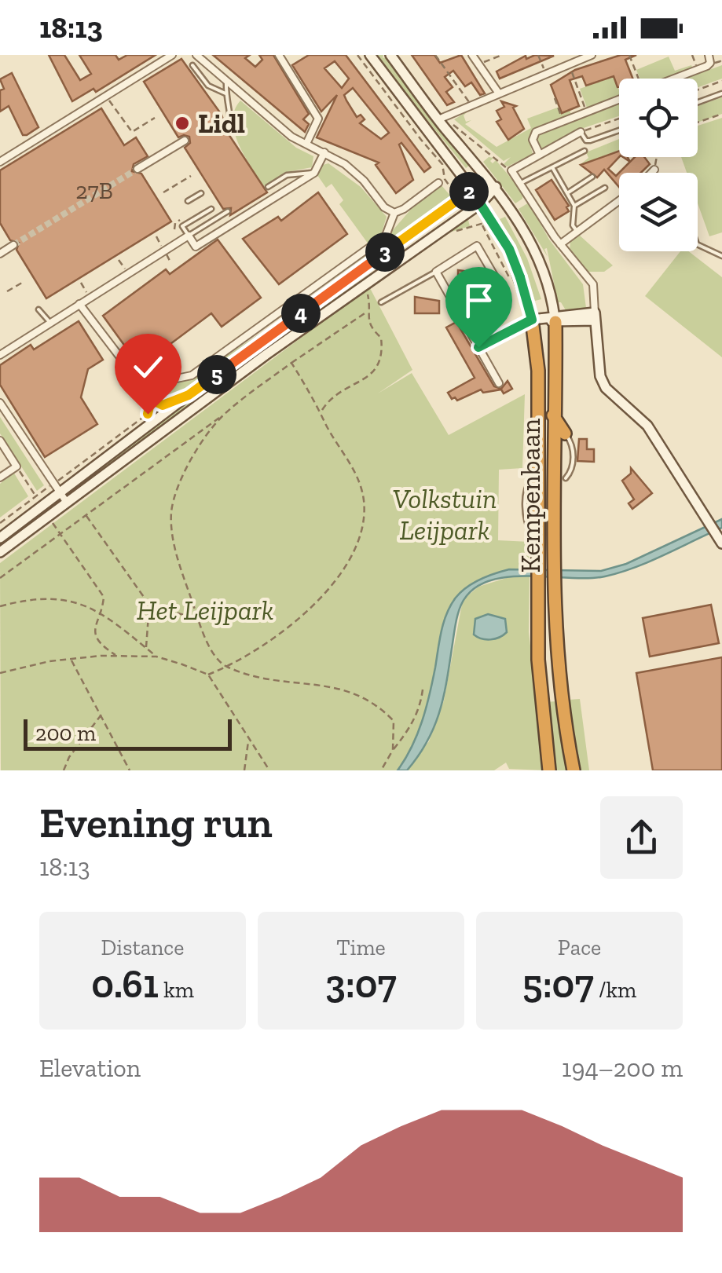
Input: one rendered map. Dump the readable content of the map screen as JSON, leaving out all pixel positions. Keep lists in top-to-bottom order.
{
  "streets": {
    "highway": ["Kempenbaan"]
  },
  "parks": ["Volkstuin Leijpark", "Het Leijpark"],
  "places": ["Lidl"],
  "house_numbers": ["27B"],
  "scale_bar": "200 m",
  "page": {
    "status": "18:13",
    "pins": [
      "2",
      "3",
      "4",
      "5"
    ],
    "scale": "200 m",
    "heading": ["Evening run", "18:13"],
    "stats": [
      ["Distance", "0.61 km"],
      ["Time", "3:07"],
      ["Pace", "5:07 /km"]
    ],
    "chart": ["Elevation", "194–200 m"]
  }
}
